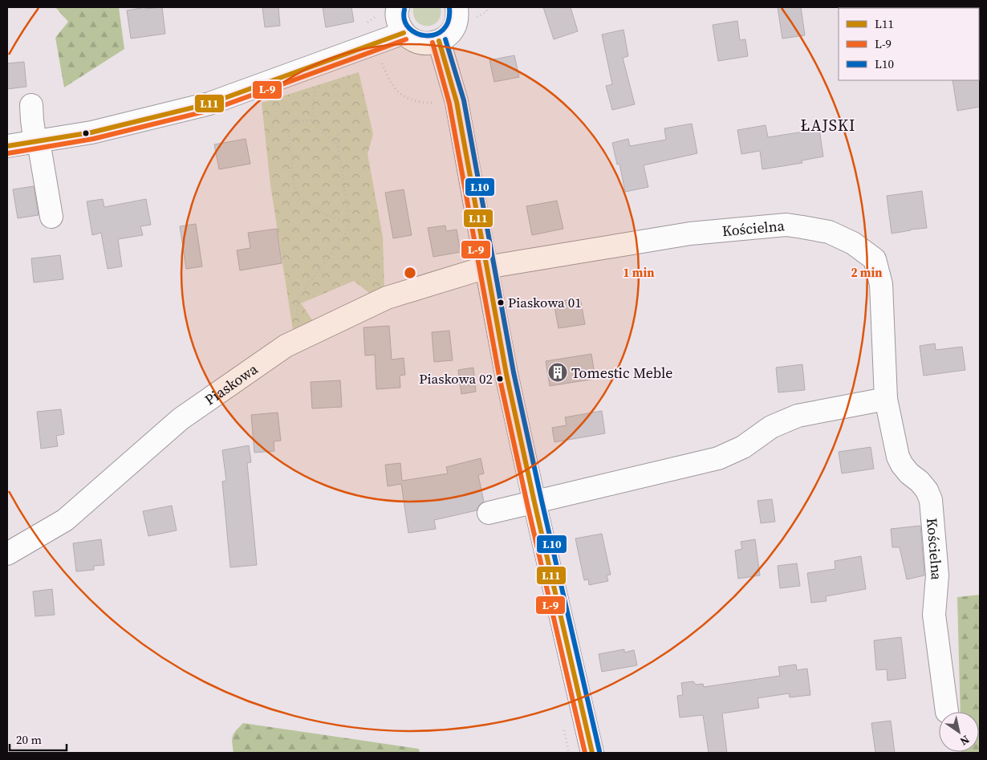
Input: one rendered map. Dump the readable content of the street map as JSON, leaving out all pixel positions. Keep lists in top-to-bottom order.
{
  "streets": {
    "street": ["Kościelna", "Piaskowa"]
  },
  "crossings": [
    ["Kościelna", "Piaskowa"]
  ],
  "districts": ["ŁAJSKI"],
  "places": {
    "other": ["Piaskowa 01", "Piaskowa 02"],
    "building": ["Tomestic Meble"]
  },
  "lines": ["transit line L10", "transit line L11", "transit line L-9"],
  "legend": ["L11", "L-9", "L10"],
  "scale_bar": "20 m",
  "north": "bottom right",
  "rings": ["1 min", "2 min"]
}
